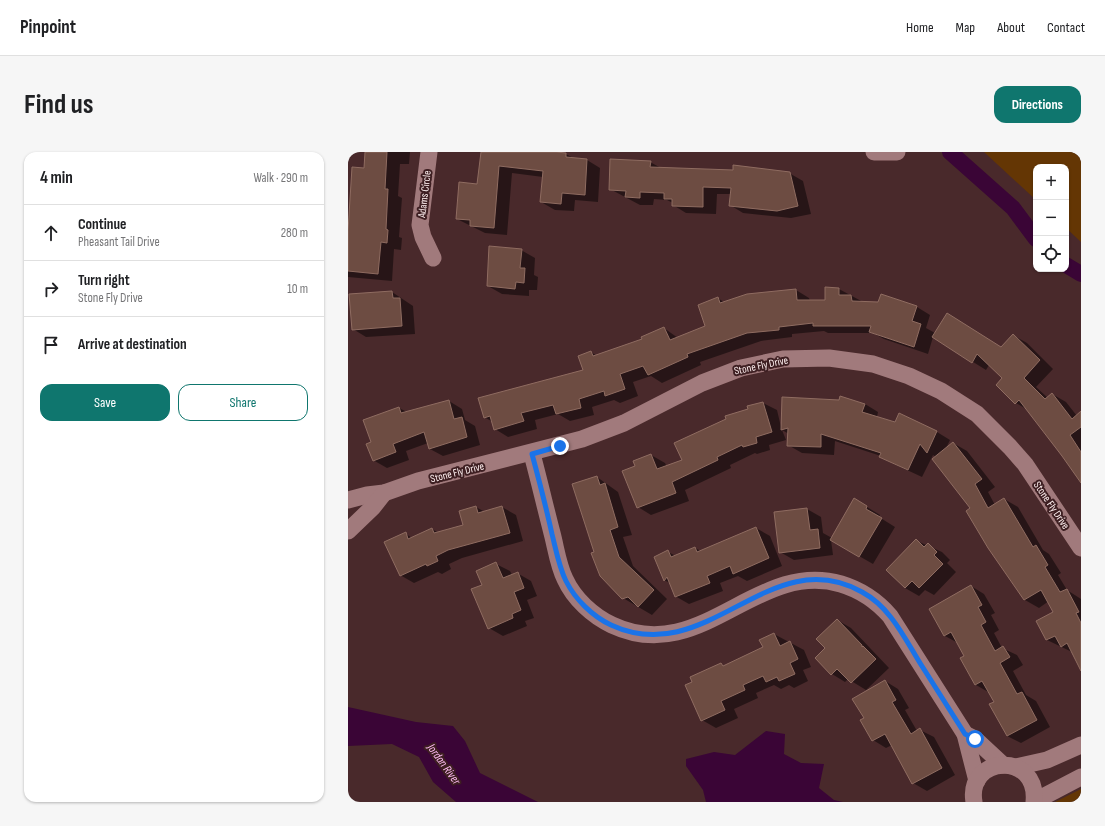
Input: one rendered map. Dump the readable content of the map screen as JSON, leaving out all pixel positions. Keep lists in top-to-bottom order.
{
  "streets": {
    "street": ["Adams Circle", "Stone Fly Drive"]
  },
  "water": ["Jordan River"],
  "page": {
    "header": "Pinpoint",
    "nav": [
      "Home",
      "Map",
      "About",
      "Contact"
    ],
    "buttons": [
      "Directions",
      ["Save", "Share"]
    ],
    "title": "Find us",
    "heading": ["4 min", "Walk · 290 m"],
    "map_buttons": ["+", "−"],
    "list": [
      ["Continue", "Pheasant Tail Drive", "280 m"],
      ["Turn right", "Stone Fly Drive", "10 m"],
      "Arrive at destination"
    ]
  }
}
